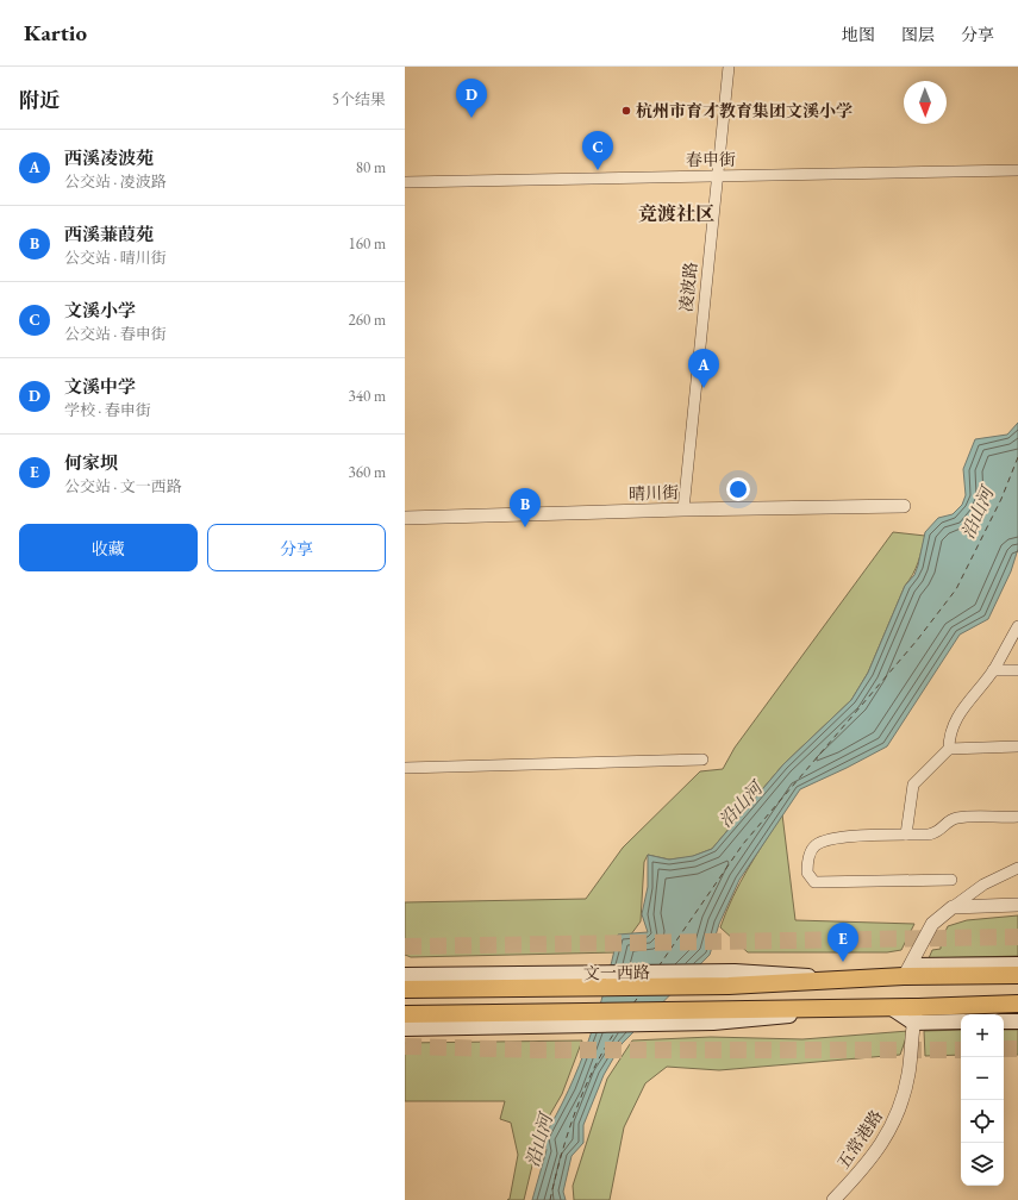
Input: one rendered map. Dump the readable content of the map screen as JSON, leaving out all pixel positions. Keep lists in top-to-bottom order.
{
  "streets": {
    "main road": ["文一西路"],
    "street": [
      "春申街",
      "凌波路",
      "晴川街",
      "五常港路"
    ]
  },
  "crossings": [
    ["春申街", "凌波路"],
    ["凌波路", "晴川街"]
  ],
  "districts": ["竞渡社区"],
  "water": ["沿山河"],
  "places": ["杭州市育才教育集团文溪小学"],
  "north": "bottom",
  "page": {
    "header": "Kartio",
    "nav": ["地图", "图层", "分享"],
    "heading": ["附近", "5个结果"],
    "pins": [
      "D",
      "C",
      "A",
      "B",
      "E"
    ],
    "list": [
      {
        "mark": "A",
        "name": "西溪凌波苑",
        "note": "公交站 · 凌波路",
        "value": "80 m"
      },
      {
        "mark": "B",
        "name": "西溪蒹葭苑",
        "note": "公交站 · 晴川街",
        "value": "160 m"
      },
      {
        "mark": "C",
        "name": "文溪小学",
        "note": "公交站 · 春申街",
        "value": "260 m"
      },
      {
        "mark": "D",
        "name": "文溪中学",
        "note": "学校 · 春申街",
        "value": "340 m"
      },
      {
        "mark": "E",
        "name": "何家坝",
        "note": "公交站 · 文一西路",
        "value": "360 m"
      }
    ],
    "buttons": ["收藏", "分享"],
    "map_buttons": ["+", "−"]
  }
}
